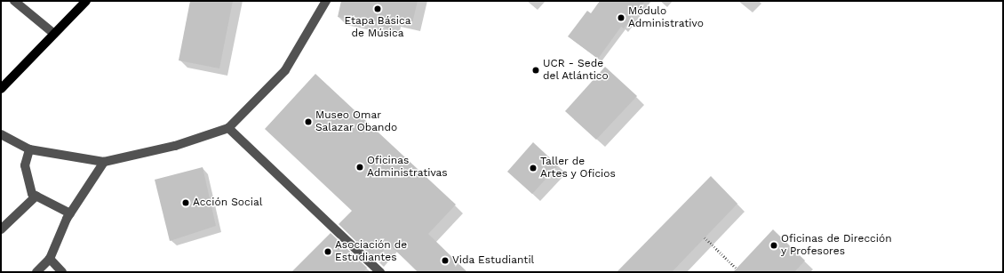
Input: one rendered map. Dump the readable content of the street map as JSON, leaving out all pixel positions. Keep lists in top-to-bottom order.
{
  "places": [
    "Etapa Básica de Música",
    "Módulo Administrativo",
    "UCR - Sede del Atlántico",
    "Museo Omar Salazar Obando",
    "Oficinas Administrativas",
    "Taller de Artes y Oficios",
    "Acción Social",
    "Oficinas de Dirección y Profesores",
    "Asociación de Estudiantes",
    "Vida Estudiantil"
  ]
}
